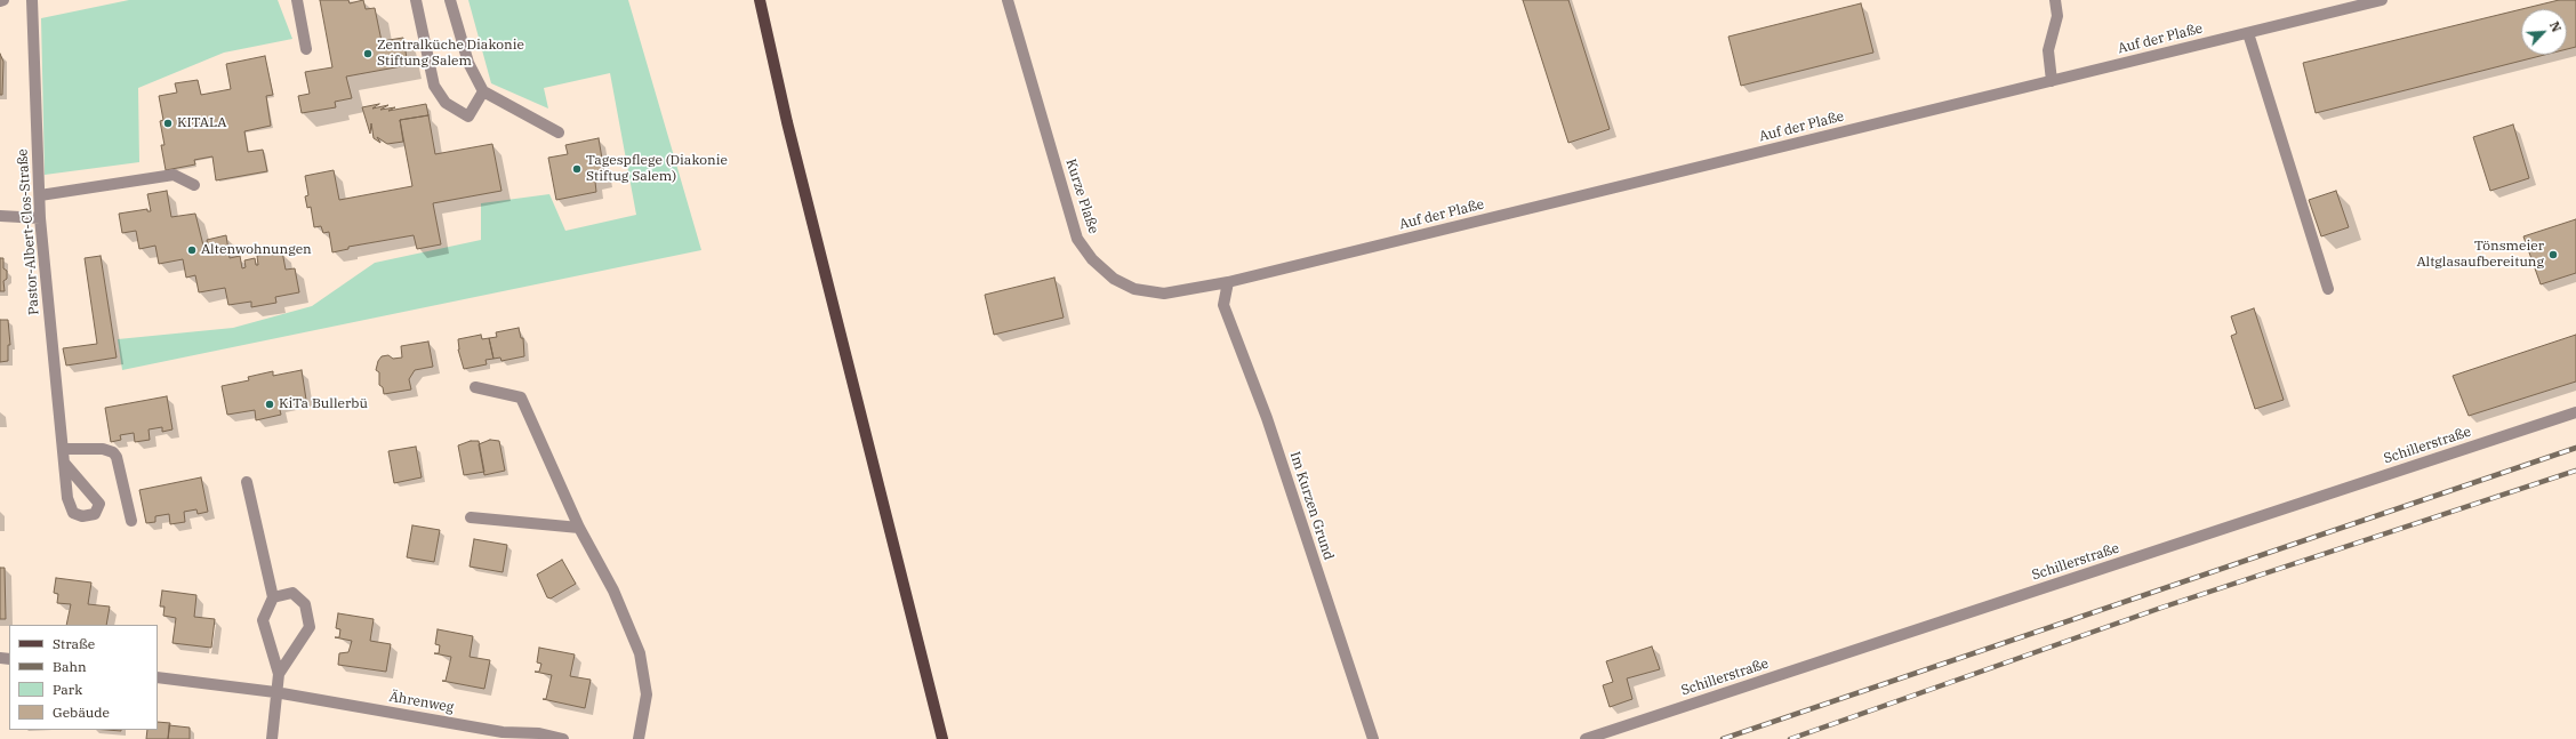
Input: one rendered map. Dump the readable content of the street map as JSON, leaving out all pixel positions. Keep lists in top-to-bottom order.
{
  "streets": {
    "street": [
      "Auf der Plaße",
      "Kurze Plaße",
      "Pastor-Albert-Clos-Straße",
      "Schillerstraße",
      "Im Kurzen Grund",
      "Ährenweg"
    ]
  },
  "crossings": [
    ["Auf der Plaße", "Kurze Plaße"],
    ["Auf der Plaße", "Im Kurzen Grund"],
    ["Kurze Plaße", "Im Kurzen Grund"]
  ],
  "places": [
    "Zentralküche Diakonie Stiftung Salem",
    "KITALA",
    "Tagespflege (Diakonie Stiftug Salem)",
    "Altenwohnungen",
    "Tönsmeier Altglasaufbereitung",
    "KiTa Bullerbü"
  ],
  "legend": [
    "Straße",
    "Bahn",
    "Park",
    "Gebäude"
  ],
  "north": "top right"
}
